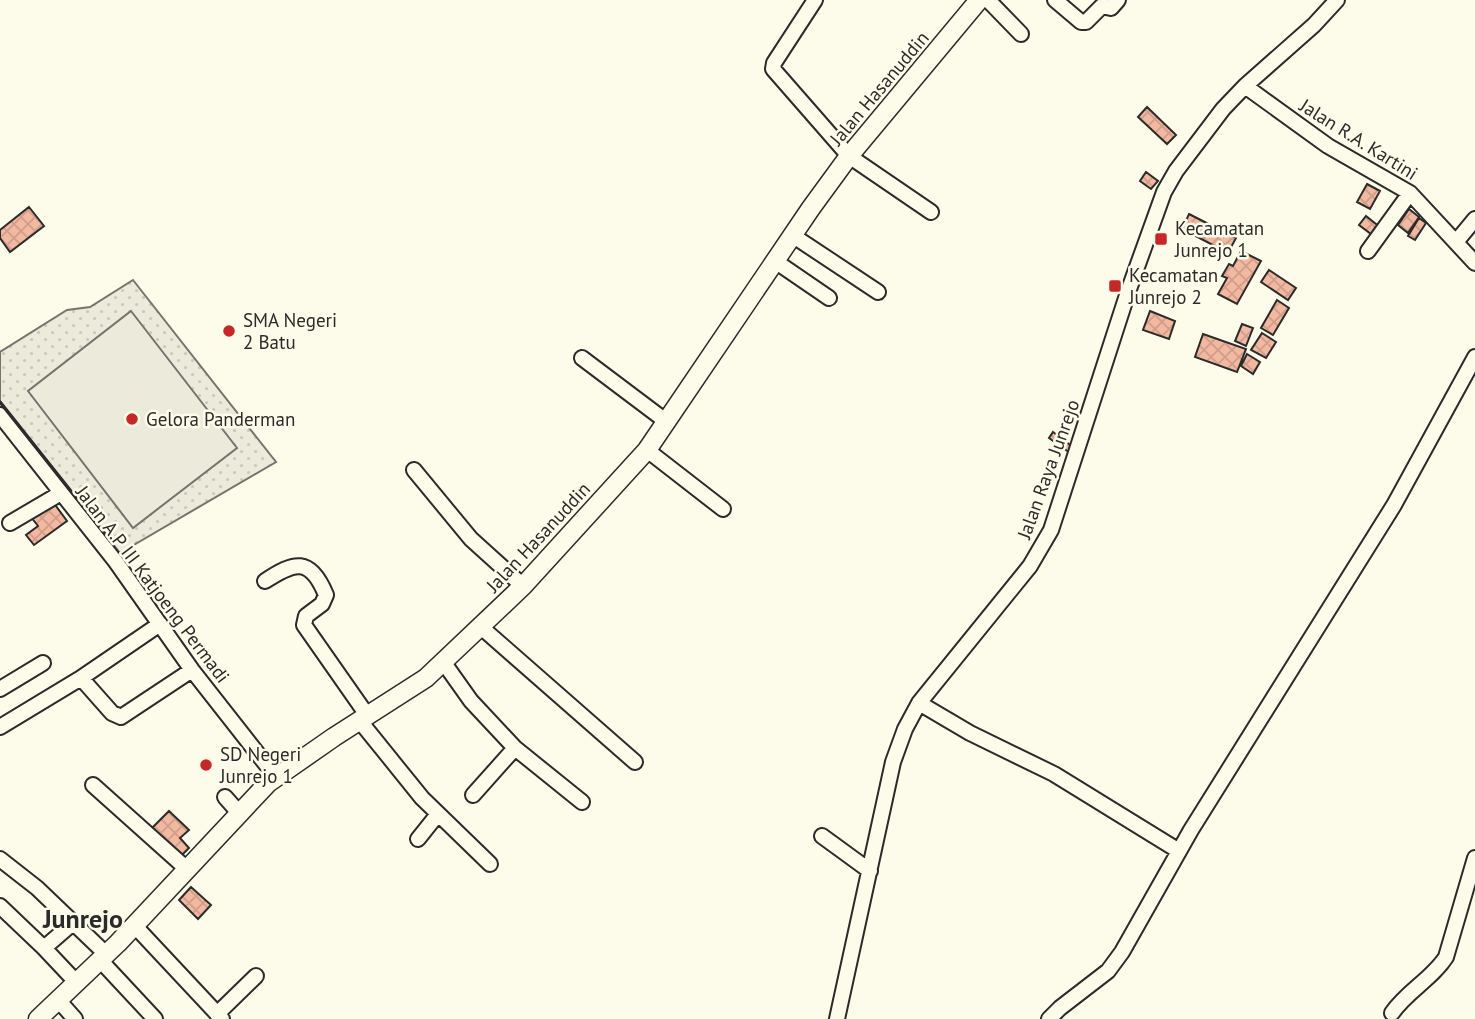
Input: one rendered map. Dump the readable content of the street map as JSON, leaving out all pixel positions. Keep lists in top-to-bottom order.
{
  "streets": {
    "main road": ["Jalan Hasanuddin"],
    "street": ["Jalan R.A. Kartini", "Jalan Raya Junrejo", "Jalan A.P III Katjoeng Permadi"]
  },
  "crossings": [
    ["Jalan Hasanuddin", "Jalan A.P III Katjoeng Permadi"],
    ["Jalan R.A. Kartini", "Jalan Raya Junrejo"]
  ],
  "districts": ["Junrejo"],
  "places": {
    "transit": ["Kecamatan Junrejo 1", "Kecamatan Junrejo 2"],
    "other": ["SMA Negeri 2 Batu", "Gelora Panderman", "SD Negeri Junrejo 1"]
  }
}
